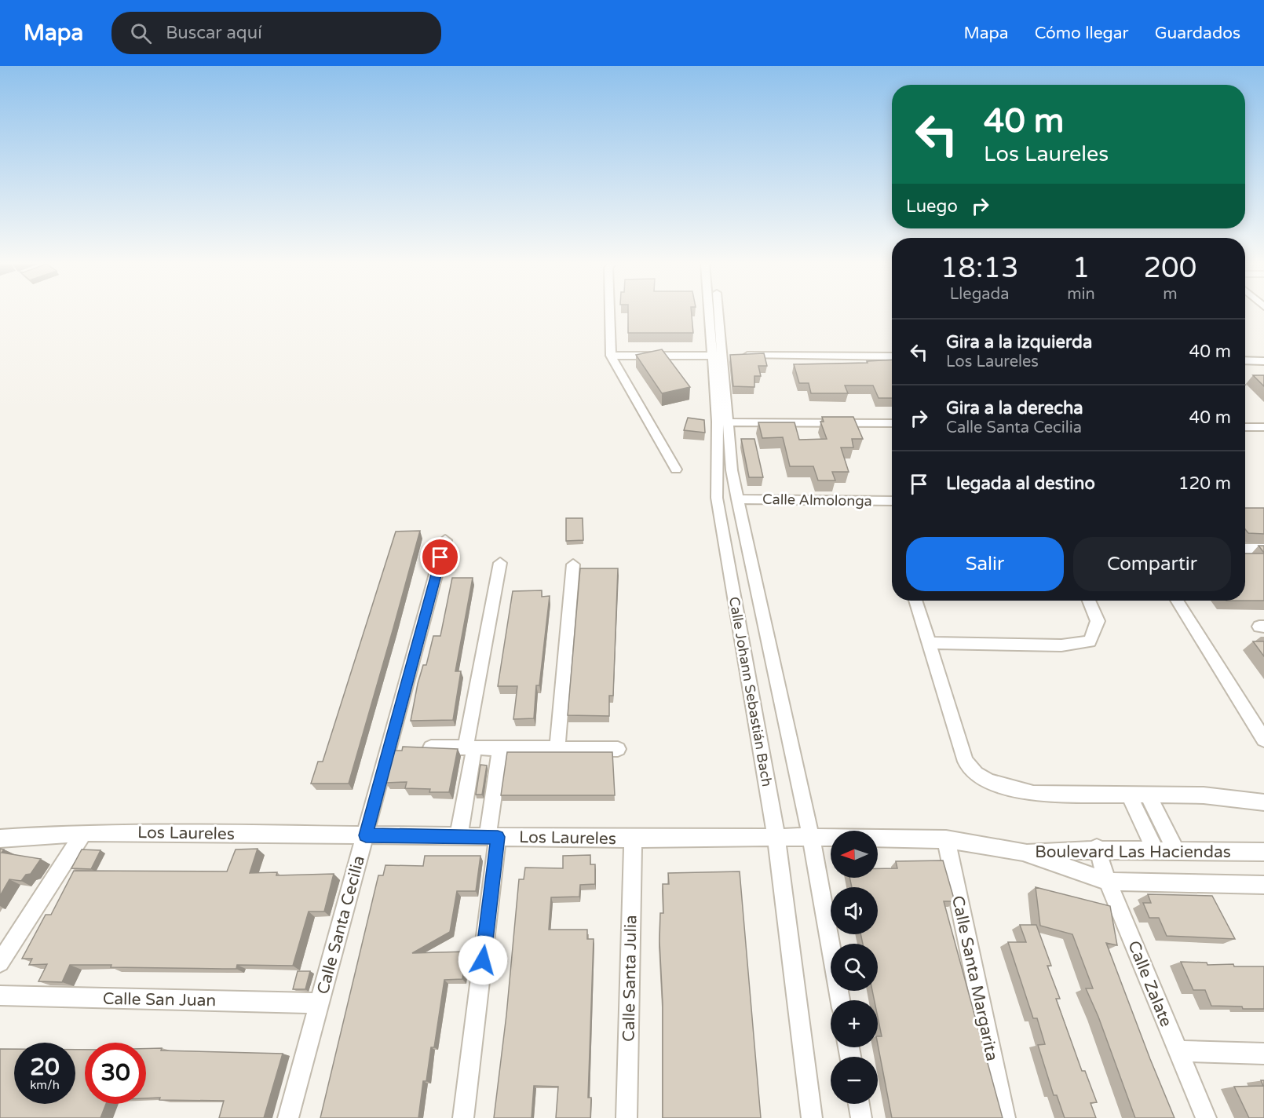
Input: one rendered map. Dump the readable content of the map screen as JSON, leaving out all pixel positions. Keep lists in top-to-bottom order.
{
  "streets": {
    "street": [
      "Calle Almolonga",
      "Calle Johann Sebastián Bach",
      "Los Laureles",
      "Boulevard Las Haciendas",
      "Calle Santa Cecilia",
      "Calle Santa Julia",
      "Calle Santa Margarita",
      "Calle Zalate",
      "Calle San Juan"
    ]
  },
  "crossings": [
    ["Calle Almolonga", "Calle Johann Sebastián Bach"],
    ["Calle Johann Sebastián Bach", "Los Laureles"],
    ["Los Laureles", "Boulevard Las Haciendas"],
    ["Los Laureles", "Calle Santa Cecilia"],
    ["Los Laureles", "Calle Santa Julia"],
    ["Los Laureles", "Calle Santa Margarita"],
    ["Boulevard Las Haciendas", "Calle Zalate"],
    ["Calle Santa Cecilia", "Calle San Juan"]
  ],
  "north": "left",
  "page": {
    "header": "Mapa",
    "search": "Buscar aquí",
    "nav": ["Mapa", "Cómo llegar", "Guardados"],
    "turn": ["40 m", "Los Laureles"],
    "then": "Luego",
    "eta": [
      "18:13",
      "Llegada",
      "1",
      "min",
      "200",
      "m"
    ],
    "list": [
      {
        "name": "Gira a la izquierda",
        "note": "Los Laureles",
        "value": "40 m"
      },
      {
        "name": "Gira a la derecha",
        "note": "Calle Santa Cecilia",
        "value": "40 m"
      },
      {
        "name": "Llegada al destino",
        "value": "120 m"
      }
    ],
    "buttons": ["Salir", "Compartir"],
    "map_buttons": ["+", "−"],
    "speed": "20 km/h",
    "limit": "30"
  }
}
